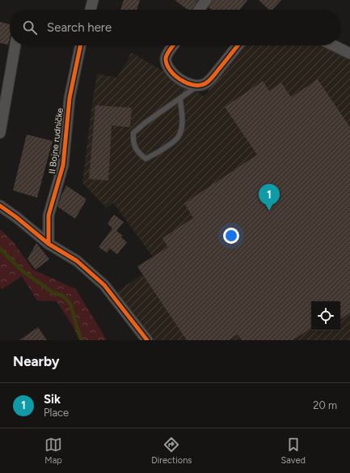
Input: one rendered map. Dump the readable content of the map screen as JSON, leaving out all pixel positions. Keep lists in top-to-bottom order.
{
  "streets": {
    "street": ["II Bojne rudničke"]
  },
  "page": {
    "search": "Search here",
    "pins": "1",
    "heading": "Nearby",
    "list": [
      {
        "mark": "1",
        "name": "Sik",
        "note": "Place",
        "value": "20 m"
      }
    ],
    "nav": ["Map", "Directions", "Saved"]
  }
}
